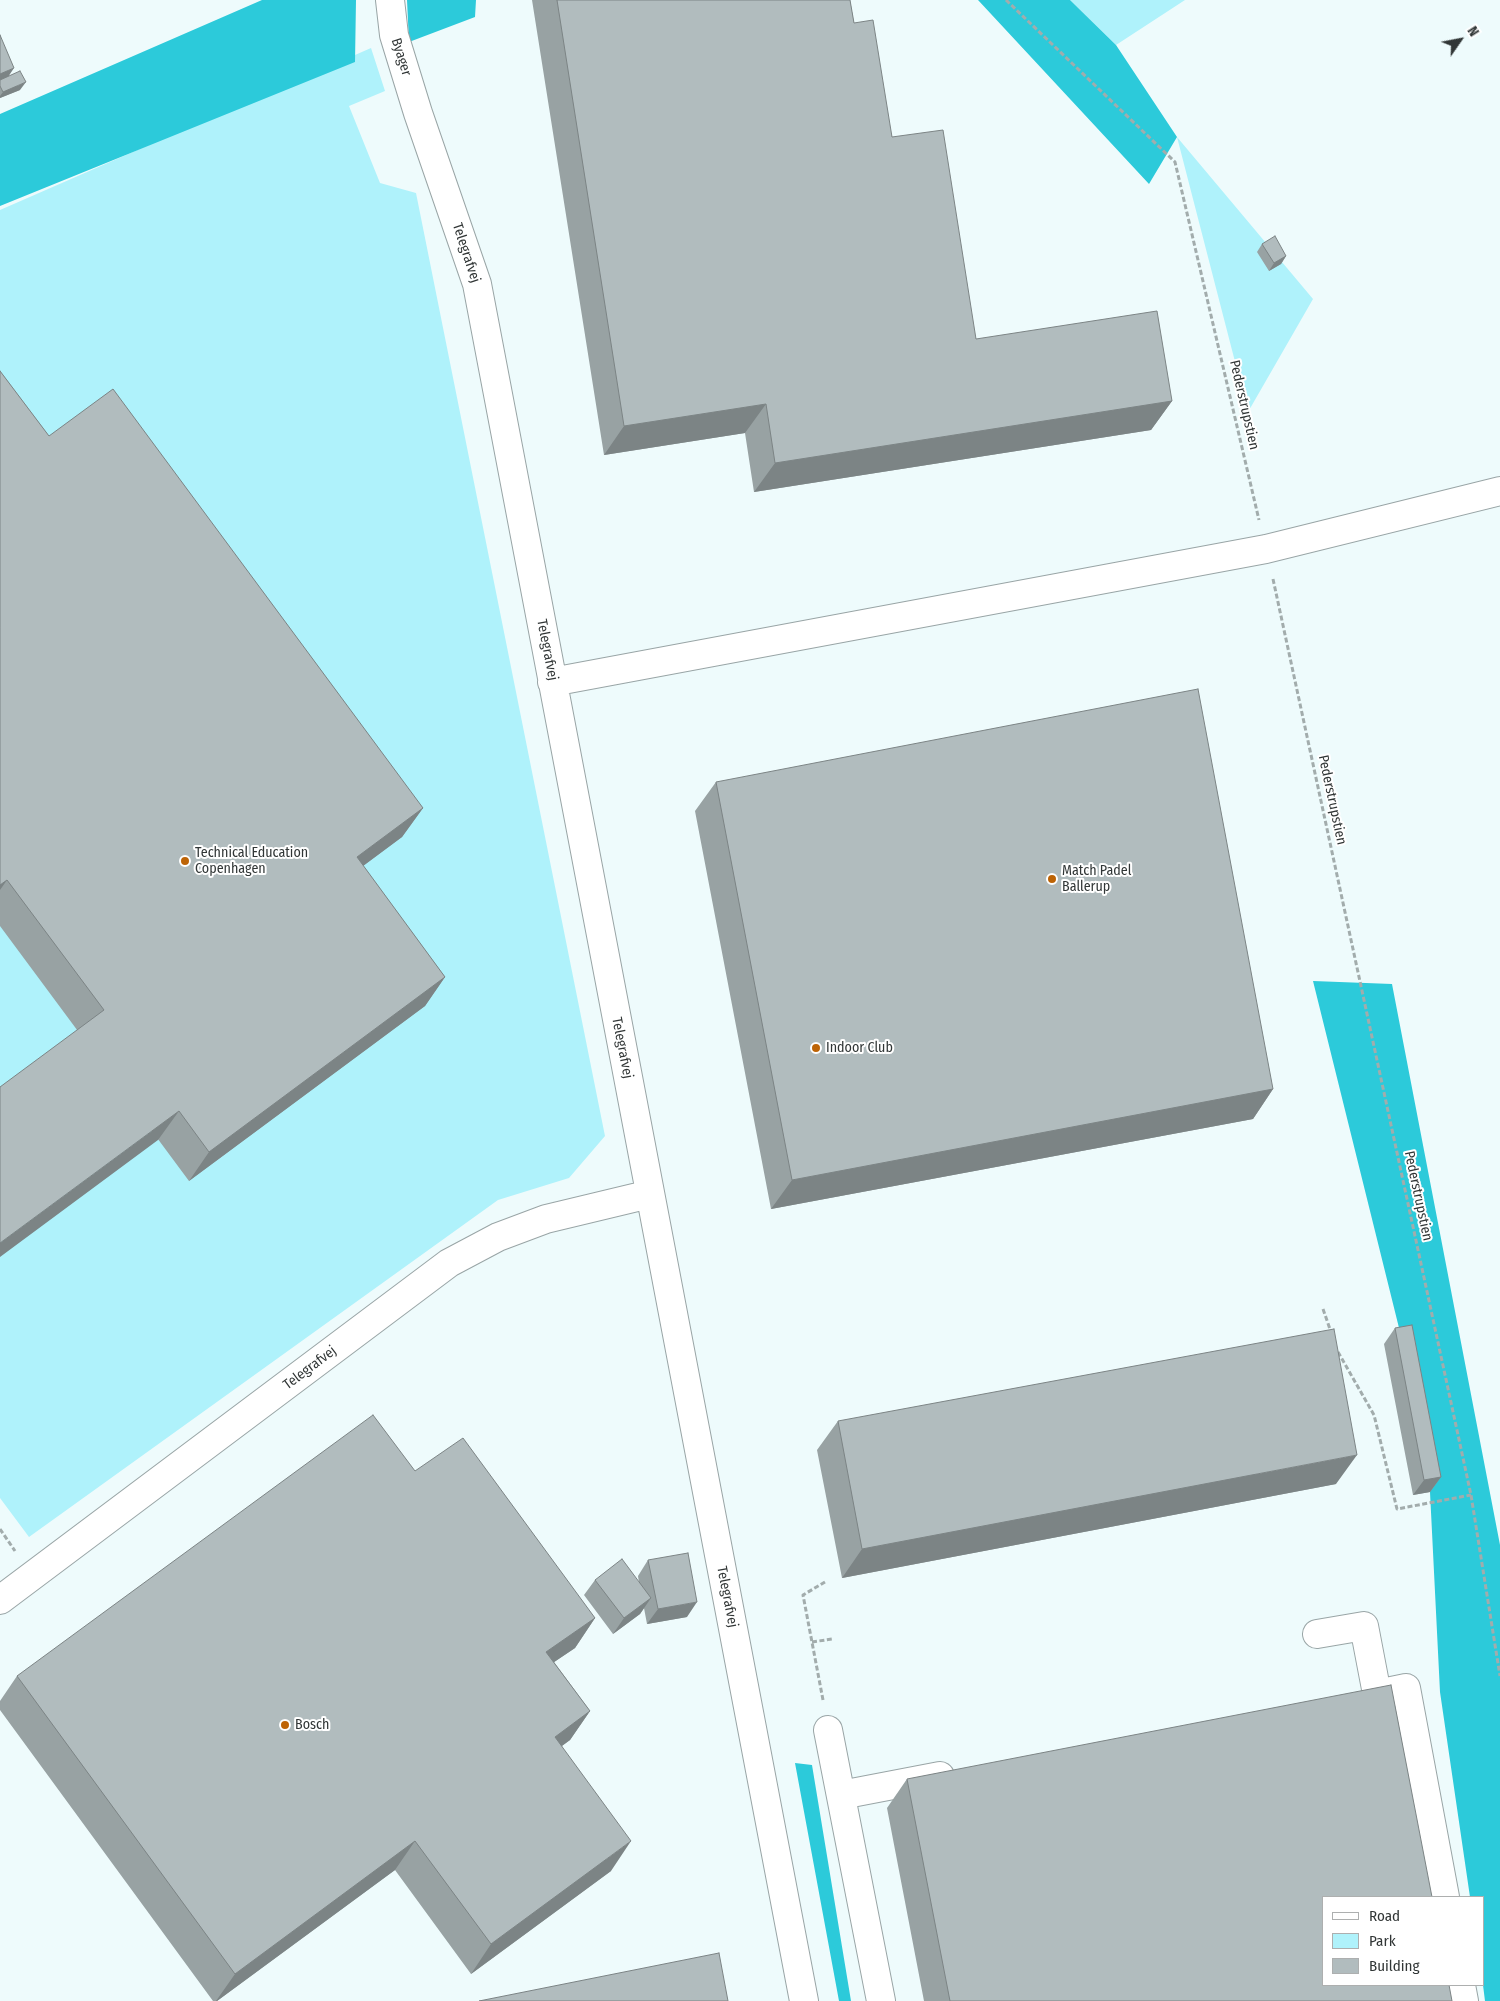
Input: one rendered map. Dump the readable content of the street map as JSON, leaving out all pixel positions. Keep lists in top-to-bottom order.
{
  "streets": {
    "street": ["Byager", "Telegrafvej"],
    "path": ["Pederstrupstien"]
  },
  "crossings": [
    ["Byager", "Telegrafvej"]
  ],
  "places": [
    "Technical Education Copenhagen",
    "Match Padel Ballerup",
    "Indoor Club",
    "Bosch"
  ],
  "legend": ["Road", "Park", "Building"],
  "north": "top right"
}
